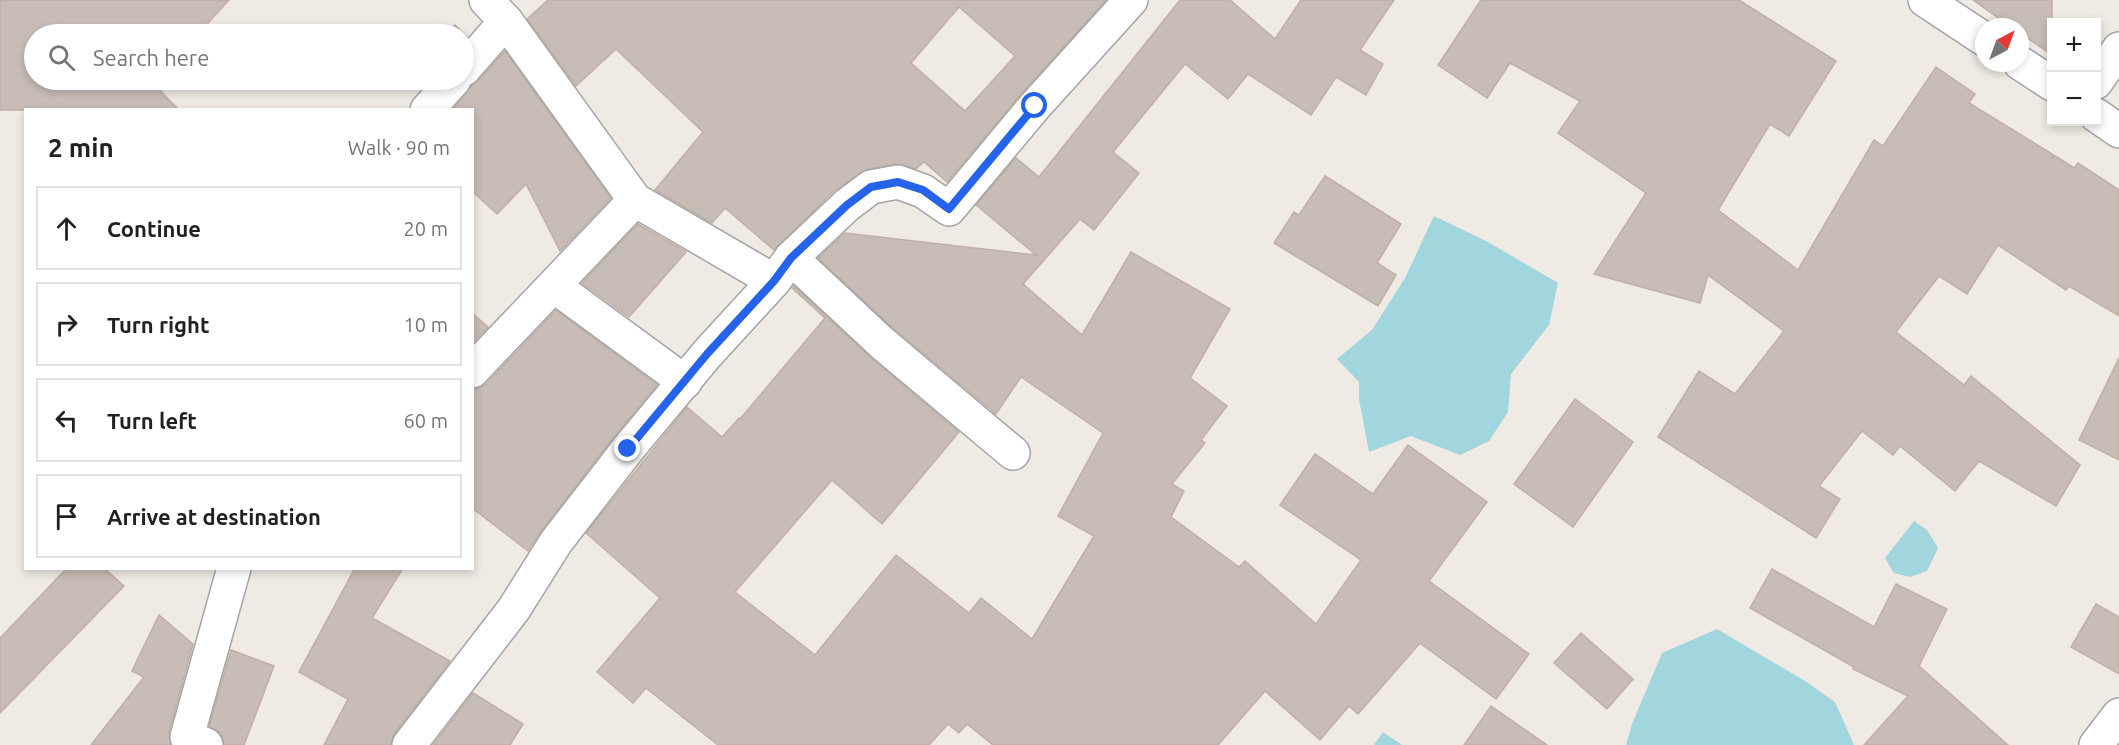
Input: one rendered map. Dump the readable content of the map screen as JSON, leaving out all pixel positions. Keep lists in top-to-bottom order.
{
  "north": "top right",
  "page": {
    "map_buttons": ["+", "−"],
    "search": "Search here",
    "heading": ["2 min", "Walk · 90 m"],
    "list": [
      ["Continue", "20 m"],
      ["Turn right", "10 m"],
      ["Turn left", "60 m"],
      "Arrive at destination"
    ]
  }
}
